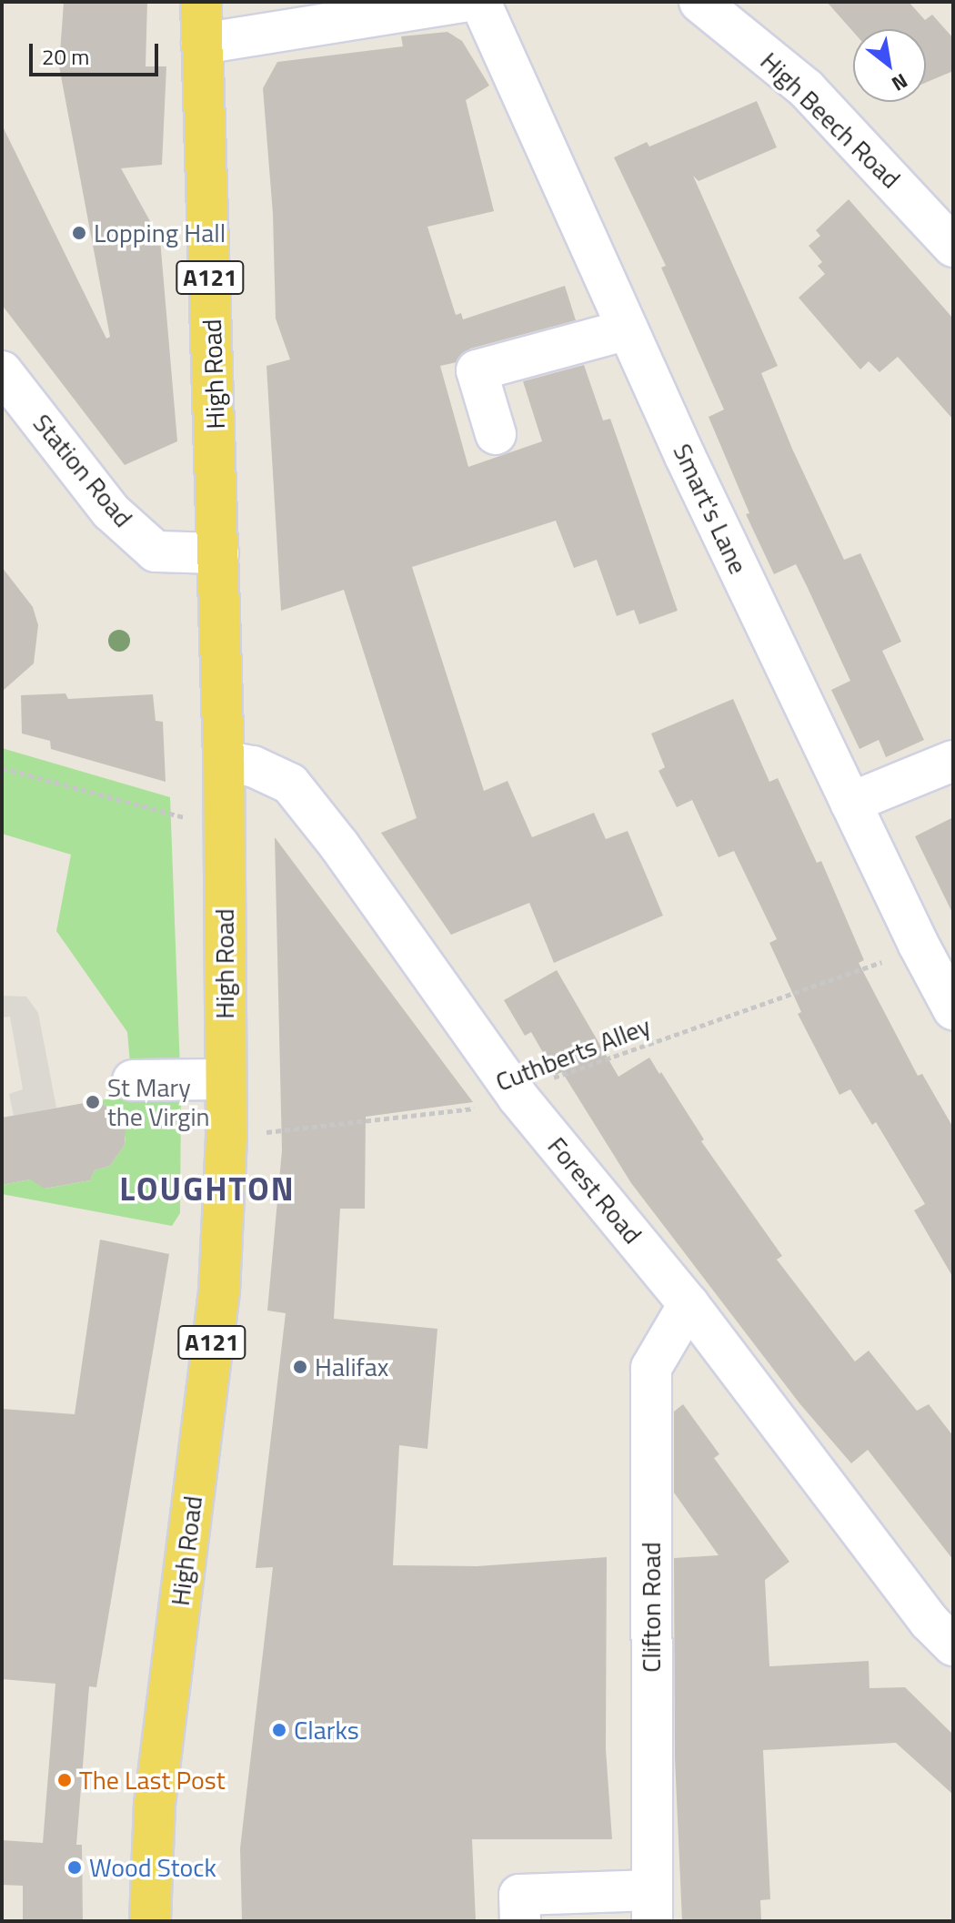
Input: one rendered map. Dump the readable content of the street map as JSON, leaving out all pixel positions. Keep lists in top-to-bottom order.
{
  "streets": {
    "main road": ["A121", "High Road"],
    "street": [
      "High Beech Road",
      "Station Road",
      "Smart's Lane",
      "Forest Road",
      "Clifton Road"
    ],
    "path": ["Cuthberts Alley"]
  },
  "crossings": [
    ["High Road", "Station Road"],
    ["High Road", "Cuthberts Alley"],
    ["High Road", "Forest Road"],
    ["Smart's Lane", "Cuthberts Alley"],
    ["Cuthberts Alley", "Forest Road"],
    ["Forest Road", "Clifton Road"]
  ],
  "districts": ["LOUGHTON"],
  "places": [
    "Lopping Hall",
    "St Mary the Virgin",
    "Halifax",
    "Clarks",
    "The Last Post",
    "Wood Stock"
  ],
  "scale_bar": "20 m",
  "north": "bottom right"
}
